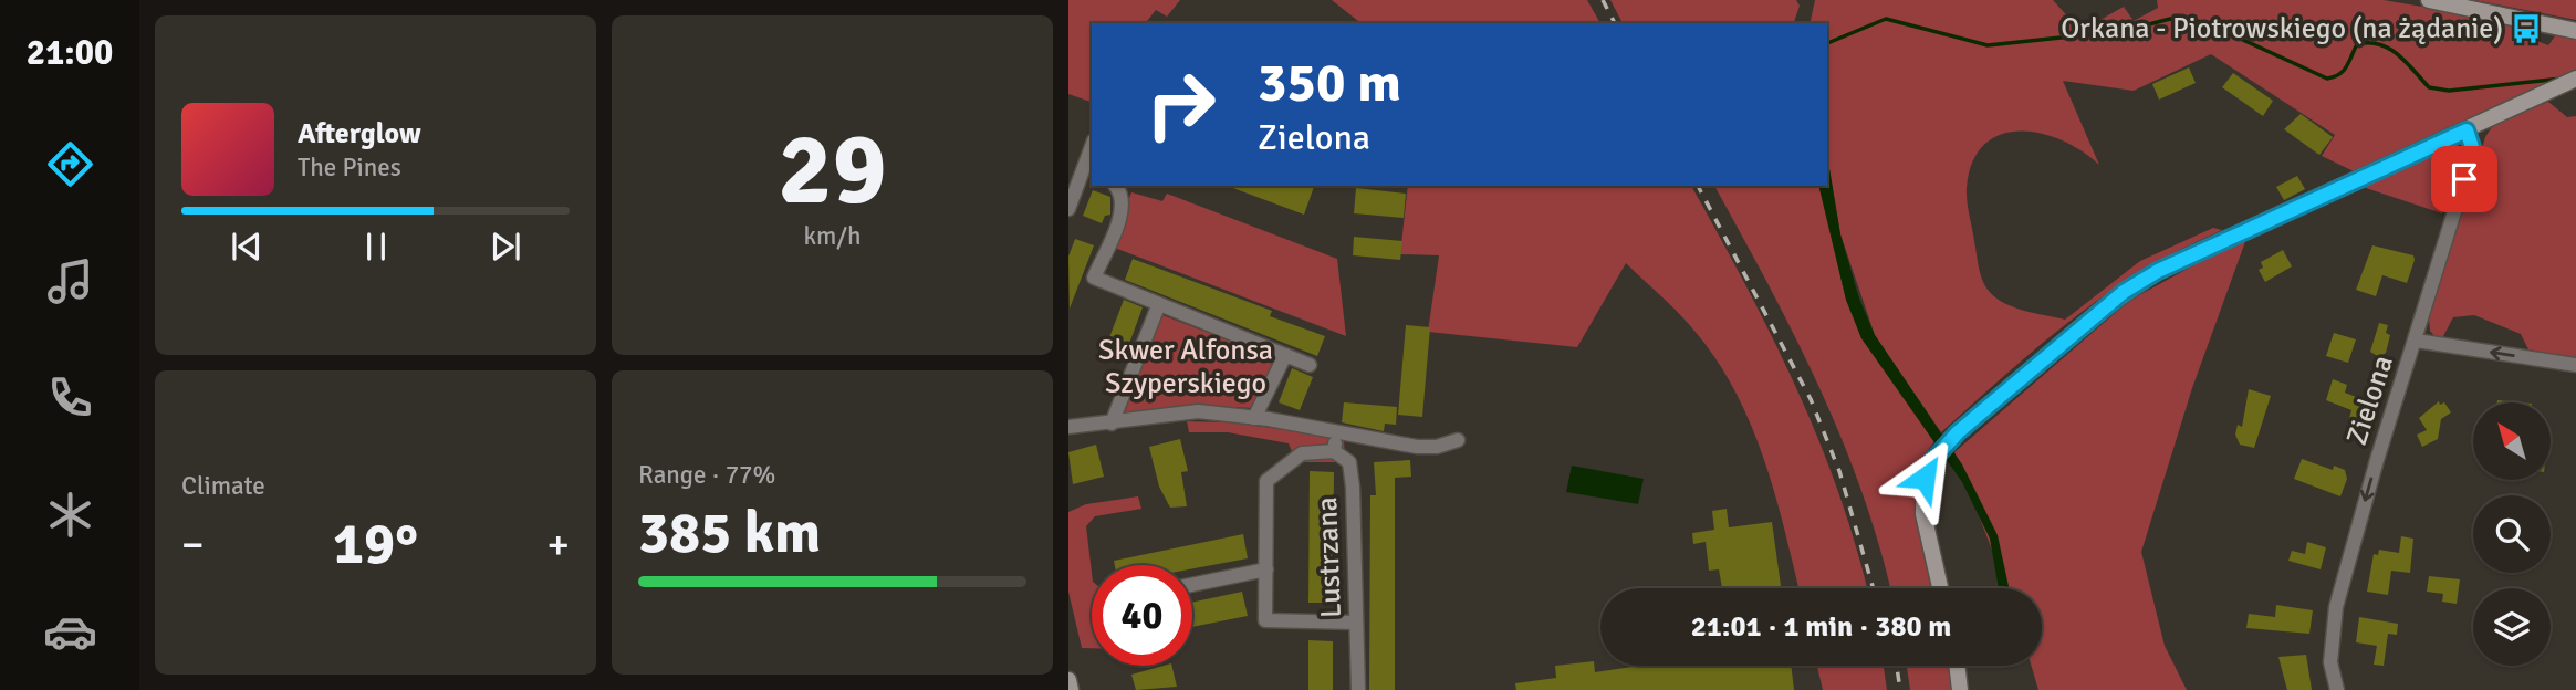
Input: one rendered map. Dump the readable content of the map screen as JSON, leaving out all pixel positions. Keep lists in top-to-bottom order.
{
  "streets": {
    "street": ["Zielona", "Lustrzana"]
  },
  "one_way": ["Zielona"],
  "parks": ["Skwer Alfonsa Szyperskiego"],
  "places": {
    "bus stop": ["Orkana - Piotrowskiego (na żądanie)"]
  },
  "north": "top left",
  "page": {
    "tabs": "21:00",
    "tile": [
      ["29", "km/h"],
      "Climate",
      ["Range · 77%", "385 km"]
    ],
    "turn": ["350 m", "Zielona"],
    "song": ["Afterglow", "The Pines"],
    "heat": ["−", "19°", "+"],
    "limit": "40",
    "trip": "21:01 · 1 min · 380 m"
  }
}
